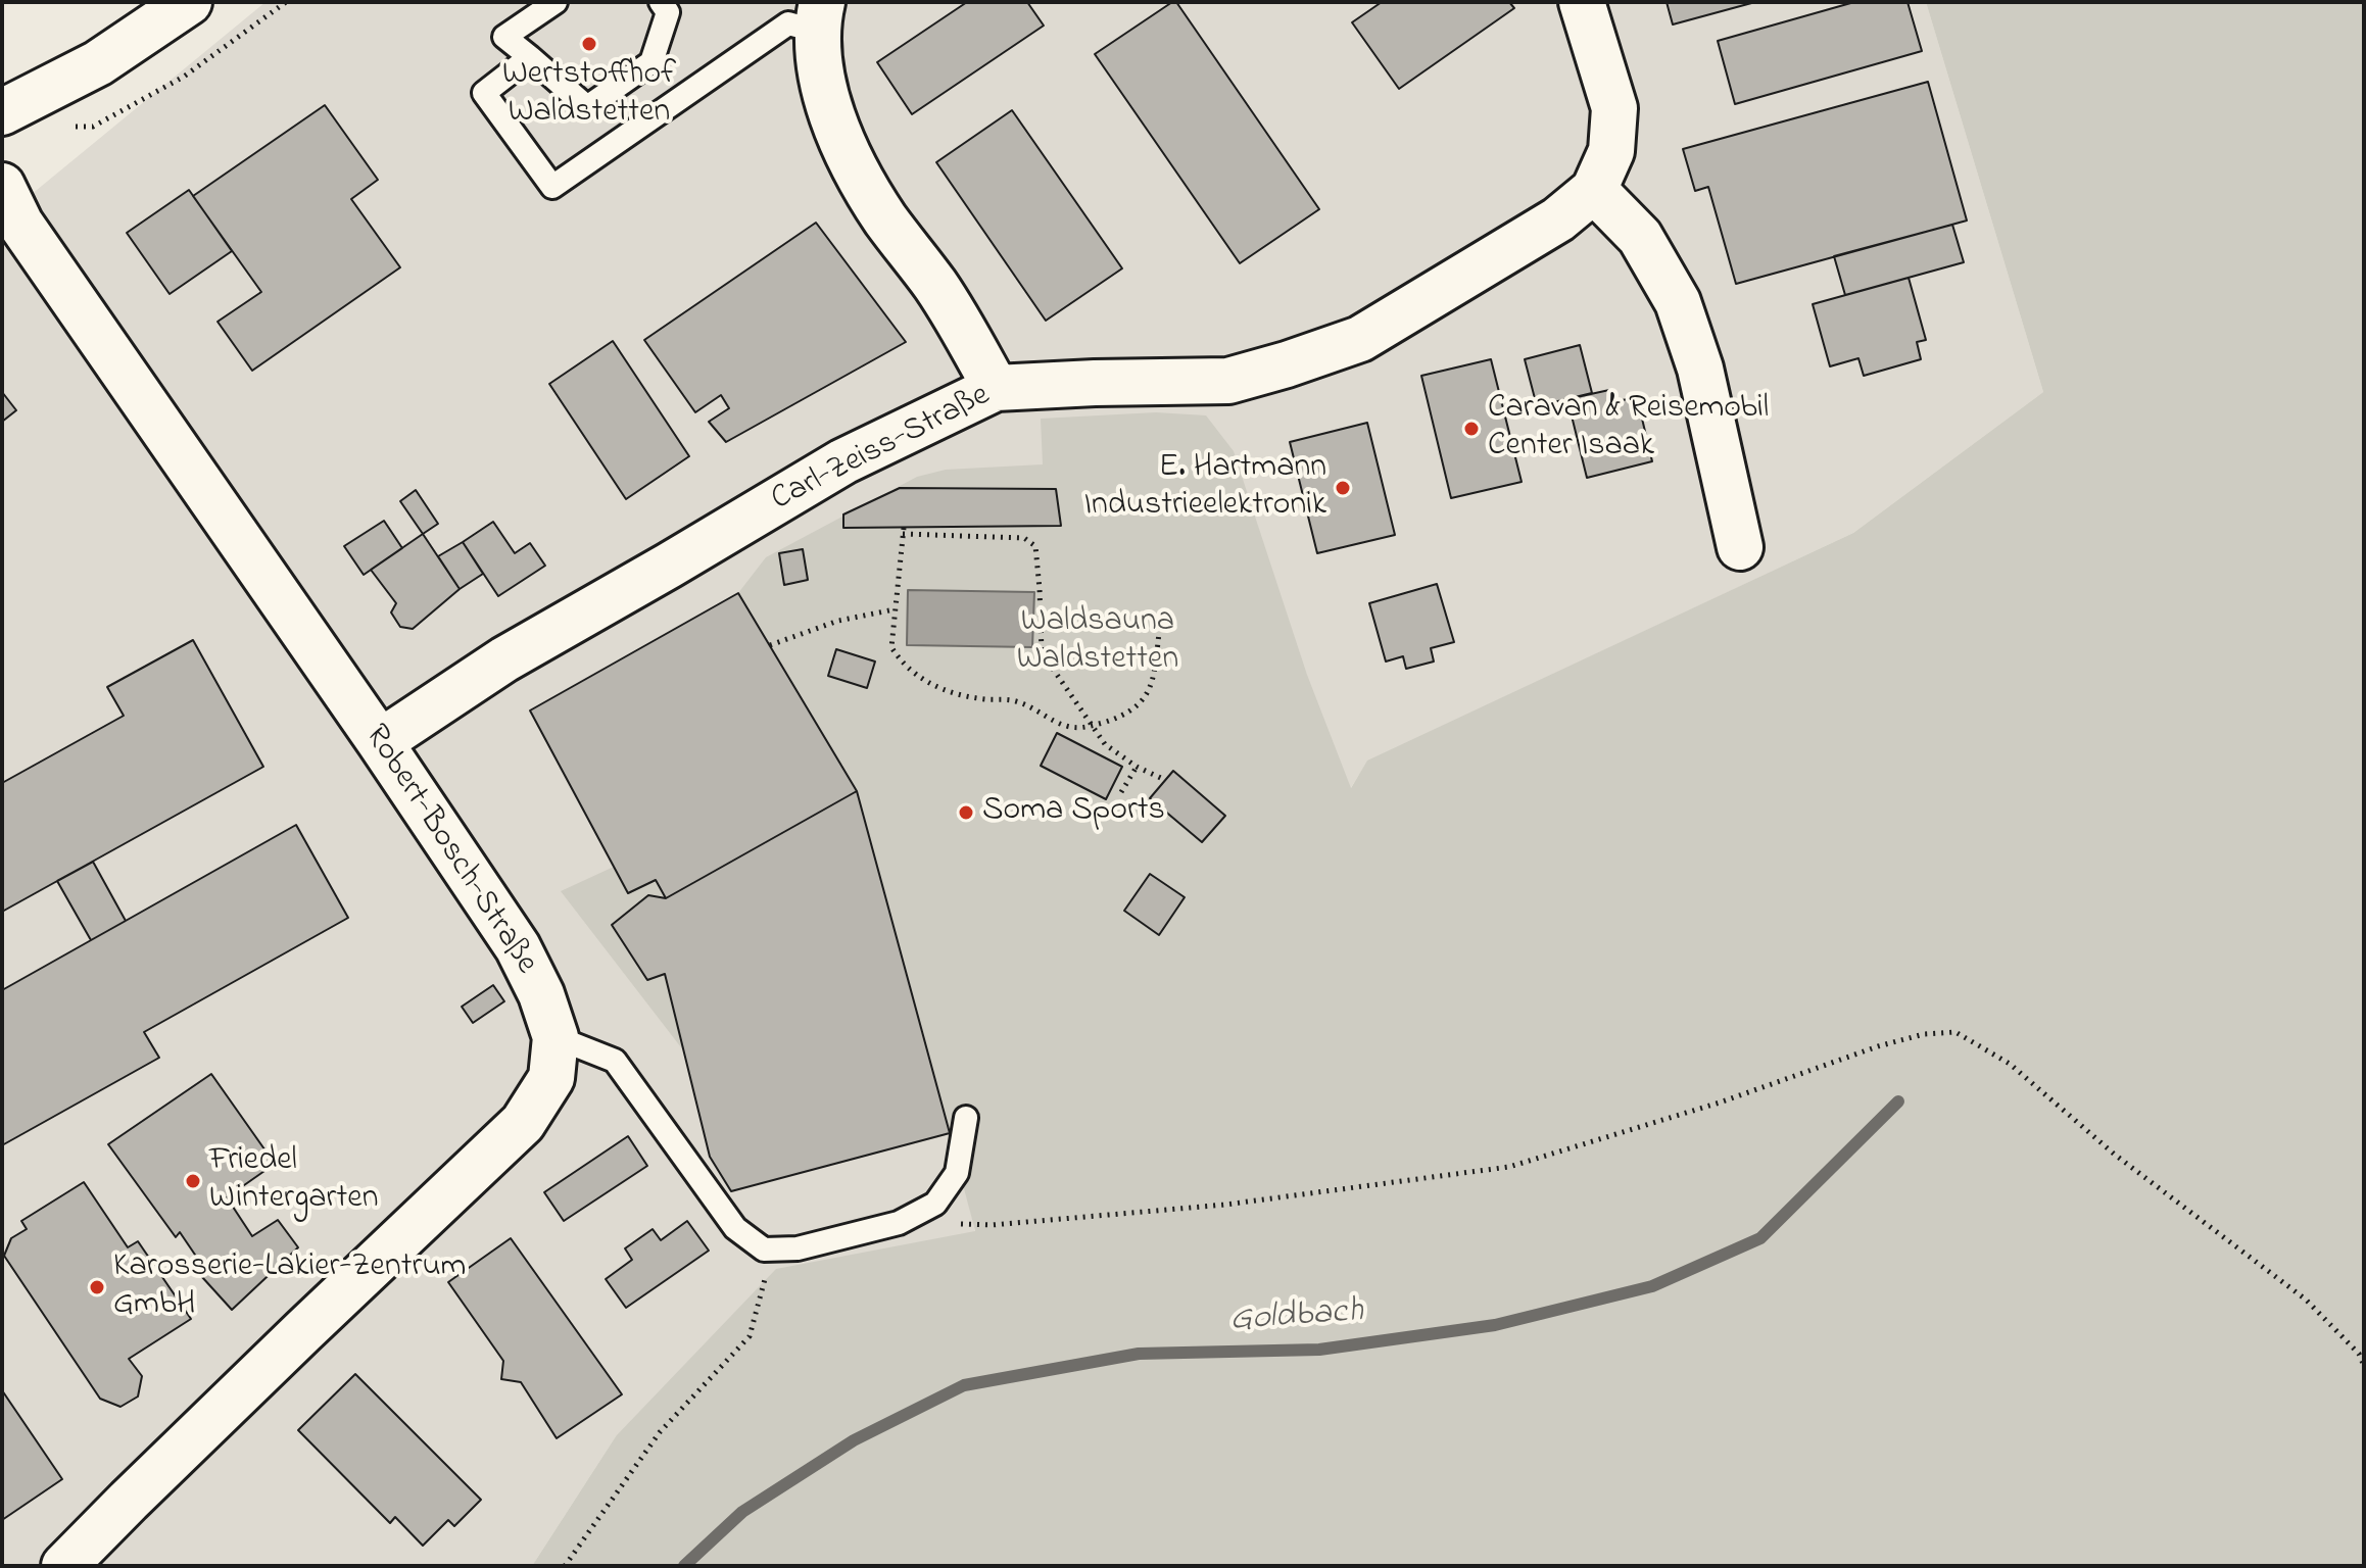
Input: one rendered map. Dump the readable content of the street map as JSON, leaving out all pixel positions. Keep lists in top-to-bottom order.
{
  "streets": {
    "street": ["Carl-Zeiss-Straße", "Robert-Bosch-Straße"]
  },
  "crossings": [
    ["Carl-Zeiss-Straße", "Robert-Bosch-Straße"]
  ],
  "water": ["Goldbach"],
  "parks": ["Waldsauna Waldstetten"],
  "places": [
    "Wertstoffhof Waldstetten",
    "Caravan & Reisemobil Center Isaak",
    "E. Hartmann Industrieelektronik",
    "Soma Sports",
    "Friedel Wintergarten",
    "Karosserie-Lakier-Zentrum GmbH"
  ]
}
